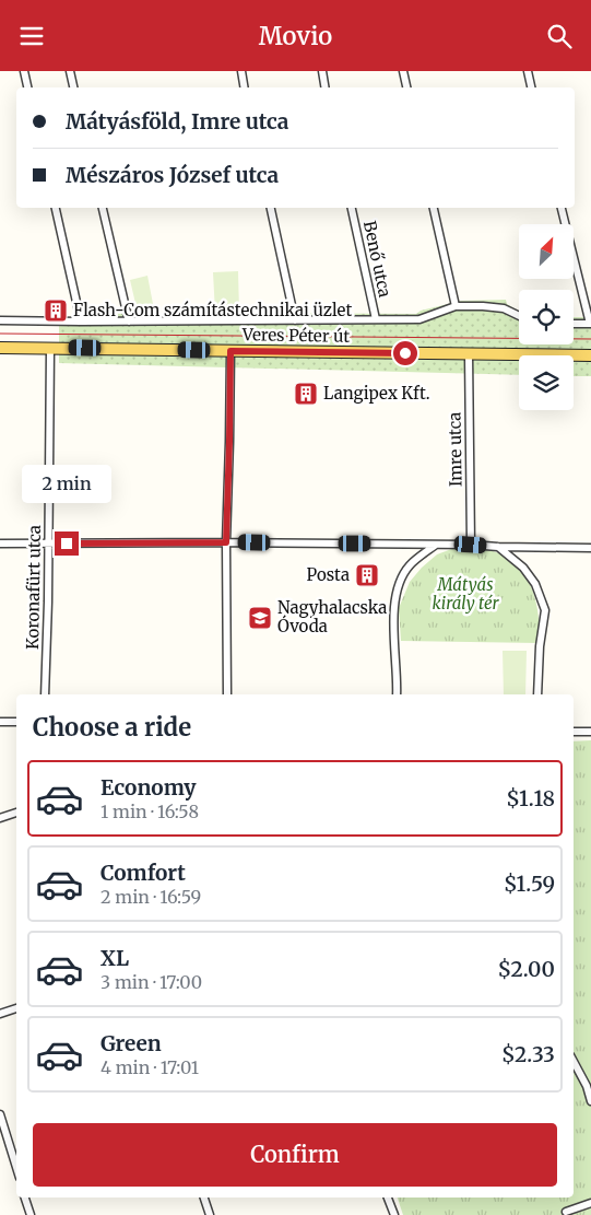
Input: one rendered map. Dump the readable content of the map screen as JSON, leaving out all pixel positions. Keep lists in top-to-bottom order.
{
  "streets": {
    "main road": ["Veres Péter út"],
    "street": ["Benő utca", "Imre utca", "Koronafürt utca"]
  },
  "crossings": [
    ["Benő utca", "Veres Péter út"],
    ["Veres Péter út", "Imre utca"],
    ["Veres Péter út", "Koronafürt utca"]
  ],
  "parks": ["Mátyás király tér"],
  "places": {
    "building": ["Flash-Com számítástechnikai üzlet", "Langipex Kft.", "Posta"],
    "school or university": ["Nagyhalacska Óvoda"]
  },
  "north": "top right",
  "page": {
    "header": "Movio",
    "banner": ["Mátyásföld, Imre utca", "Mészáros József utca"],
    "bubble": "2 min",
    "heading": "Choose a ride",
    "list": [
      {
        "name": "Economy",
        "note": "1 min · 16:58",
        "value": "$1.18"
      },
      {
        "name": "Comfort",
        "note": "2 min · 16:59",
        "value": "$1.59"
      },
      {
        "name": "XL",
        "note": "3 min · 17:00",
        "value": "$2.00"
      },
      {
        "name": "Green",
        "note": "4 min · 17:01",
        "value": "$2.33"
      }
    ],
    "buttons": "Confirm"
  }
}
